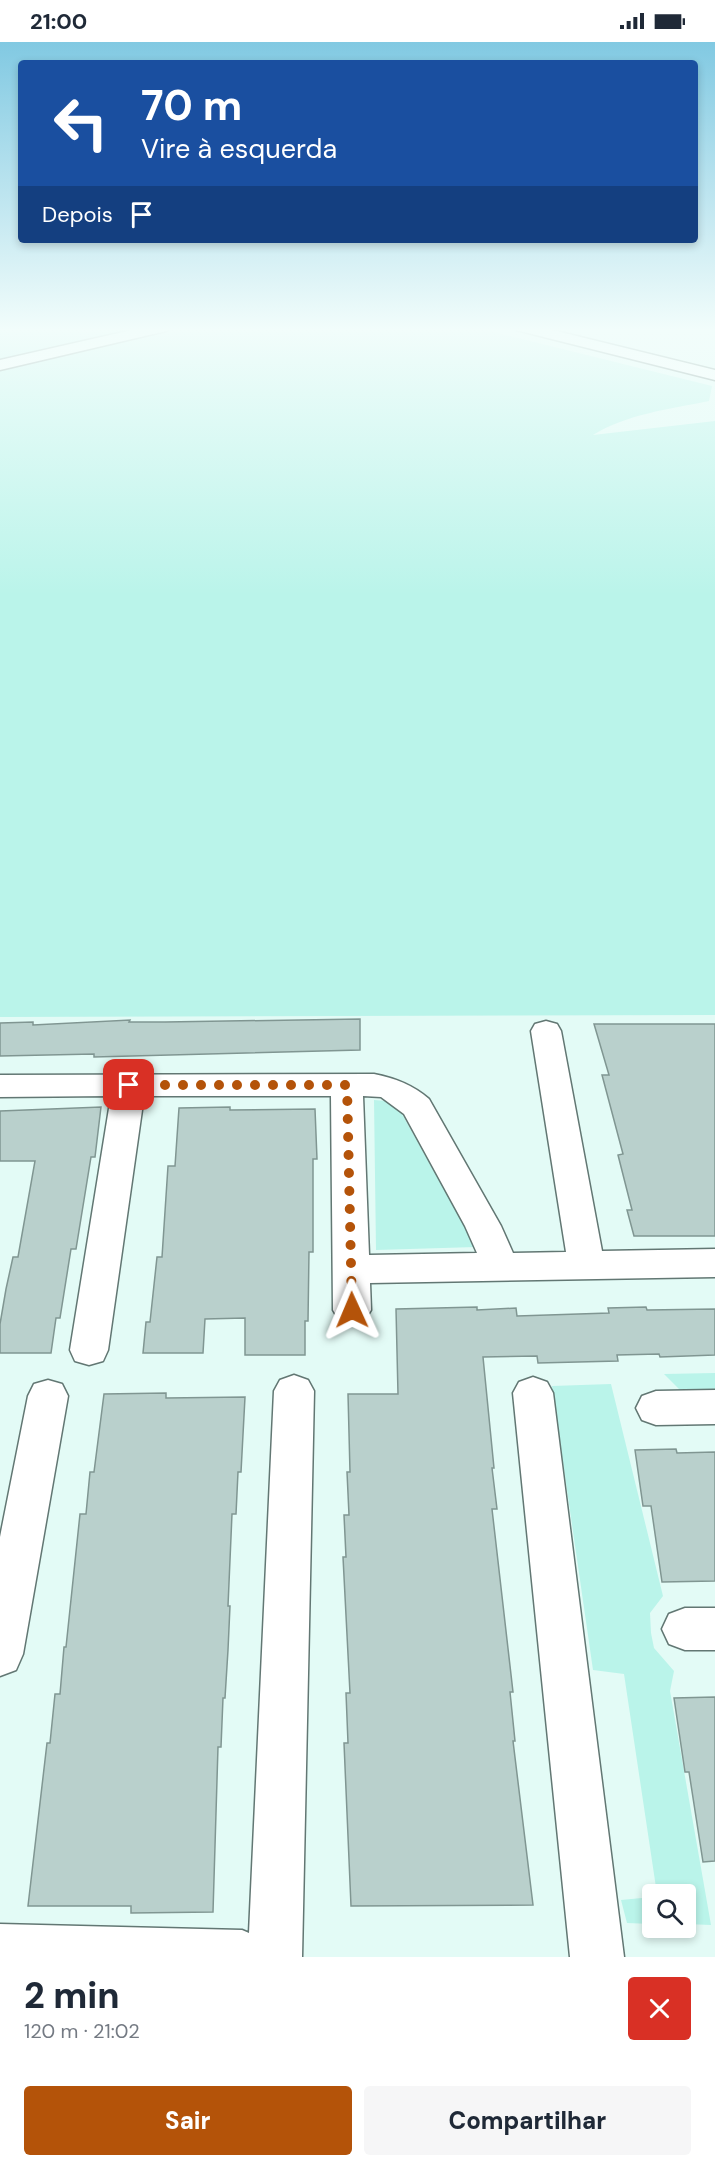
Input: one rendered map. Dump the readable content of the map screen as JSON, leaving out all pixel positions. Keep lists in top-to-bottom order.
{
  "page": {
    "status": "21:00",
    "turn": ["70 m", "Vire à esquerda"],
    "then": "Depois",
    "heading": ["2 min", "120 m · 21:02"],
    "buttons": ["Sair", "Compartilhar"]
  }
}
